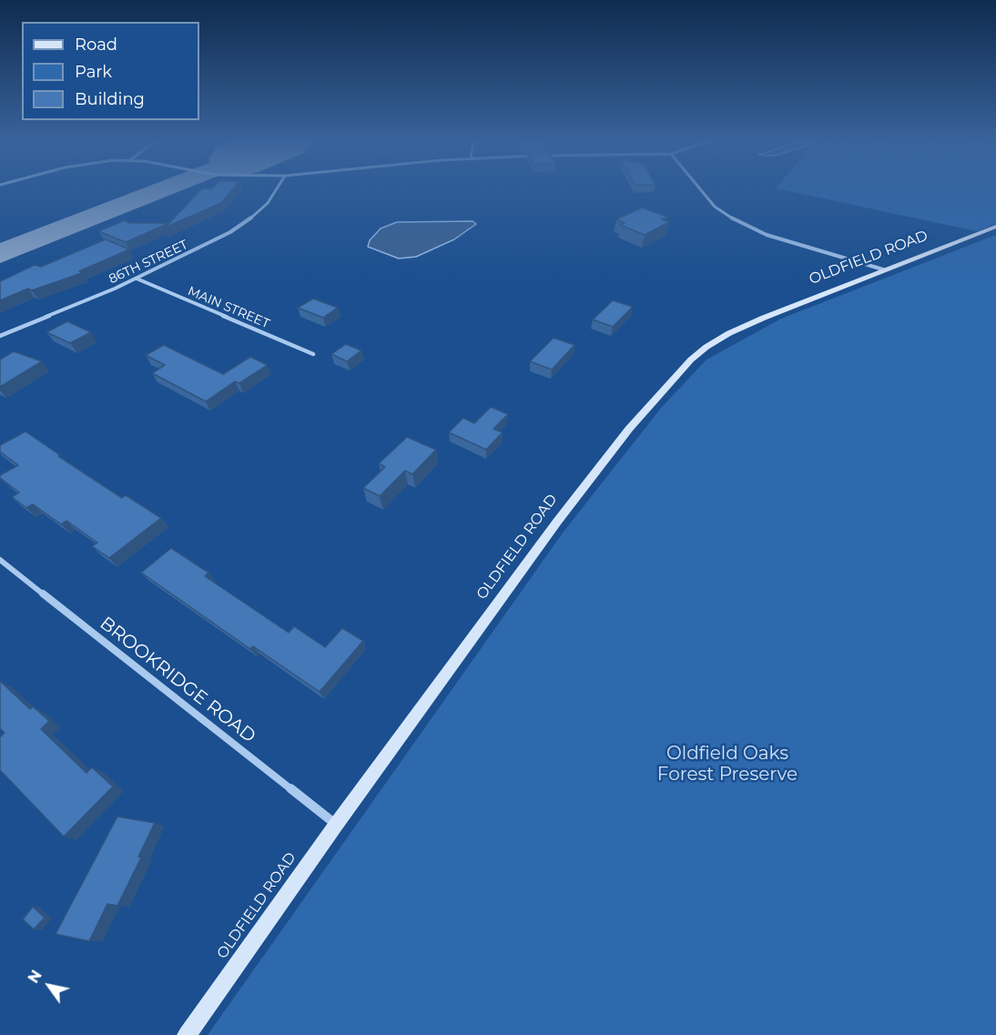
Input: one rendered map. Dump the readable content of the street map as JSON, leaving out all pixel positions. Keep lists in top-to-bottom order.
{
  "streets": {
    "street": [
      "OLDFIELD ROAD",
      "86TH STREET",
      "MAIN STREET",
      "BROOKRIDGE ROAD"
    ]
  },
  "crossings": [
    ["OLDFIELD ROAD", "BROOKRIDGE ROAD"],
    ["86TH STREET", "MAIN STREET"]
  ],
  "parks": ["Oldfield Oaks Forest Preserve"],
  "legend": ["Road", "Park", "Building"],
  "north": "top left"
}
